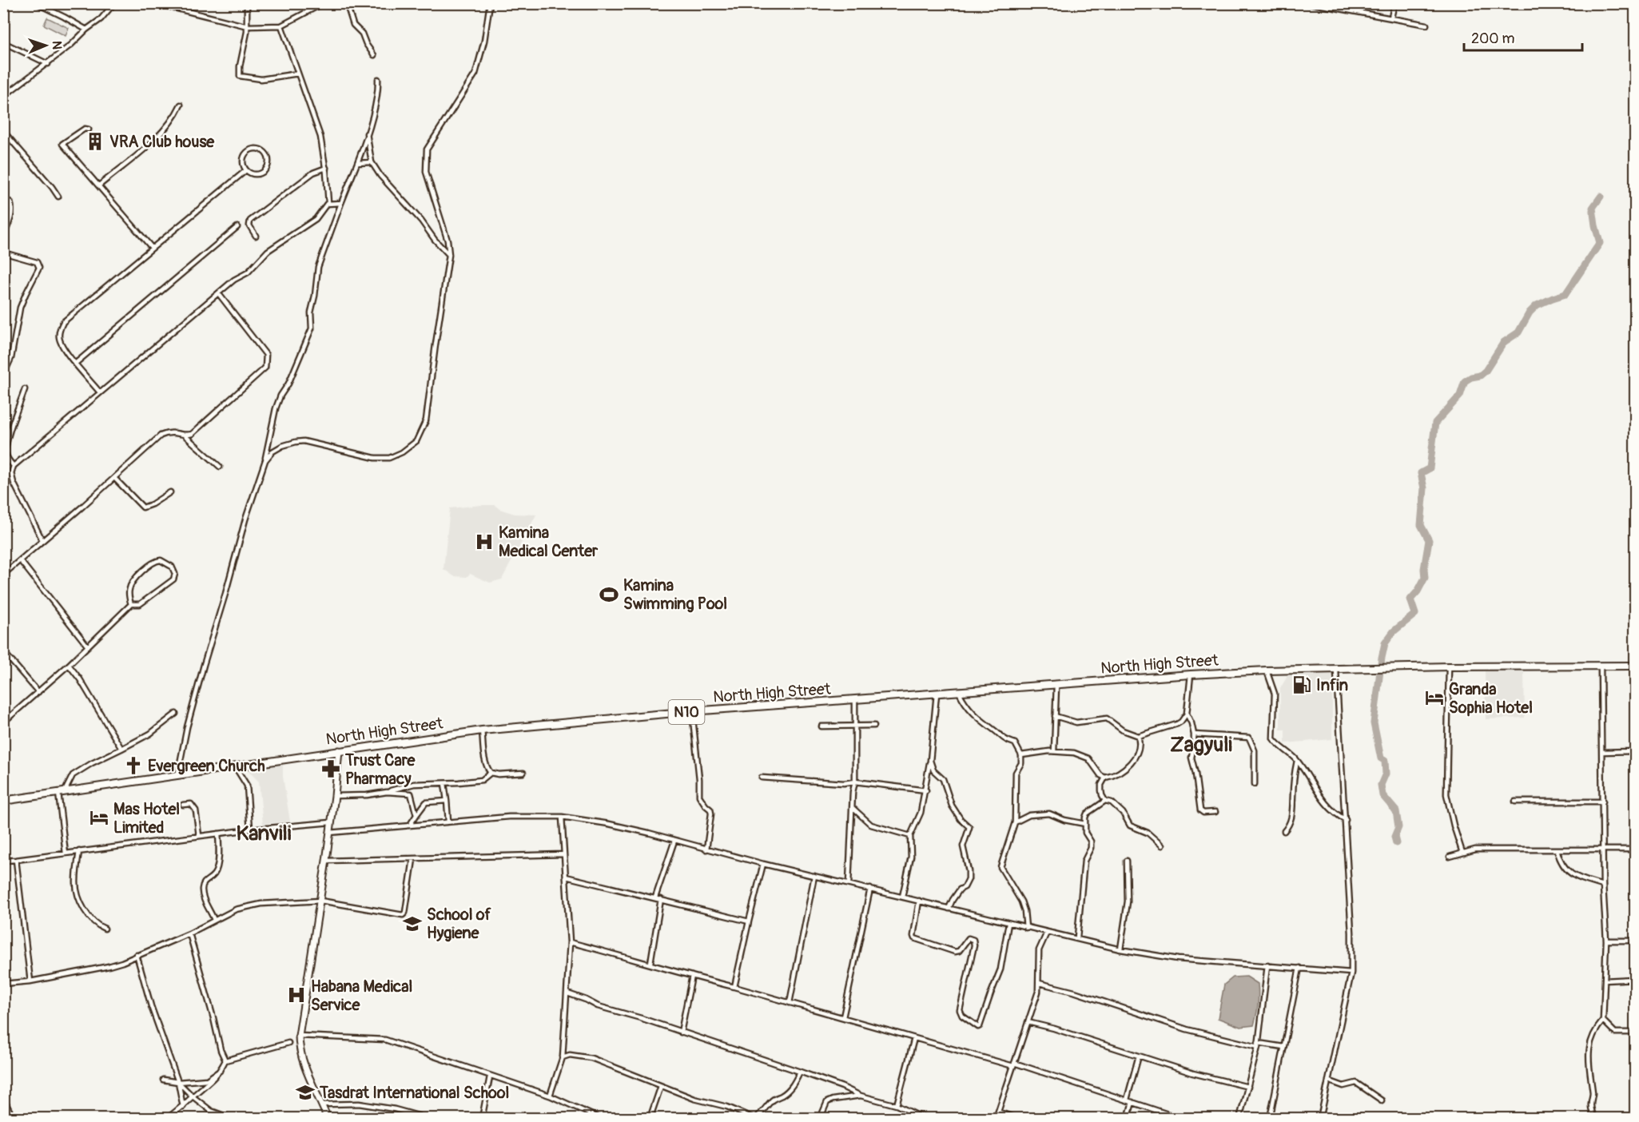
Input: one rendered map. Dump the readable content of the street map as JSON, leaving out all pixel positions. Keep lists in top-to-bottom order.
{
  "streets": {
    "highway": ["North High Street", "N10"]
  },
  "crossings": [
    ["North High Street", "N10"]
  ],
  "districts": ["Zagyuli", "Kanvili"],
  "places": {
    "building": ["VRA Club house"],
    "hospital": ["Kamina Medical Center", "Habana Medical Service"],
    "sports": ["Kamina Swimming Pool"],
    "fuel station": ["Infin"],
    "hotel": ["Granda Sophia Hotel", "Mas Hotel Limited"],
    "church": ["Evergreen Church"],
    "pharmacy": ["Trust Care Pharmacy"],
    "school or university": ["School of Hygiene", "Tasdrat International School"]
  },
  "scale_bar": "200 m",
  "north": "right"
}
